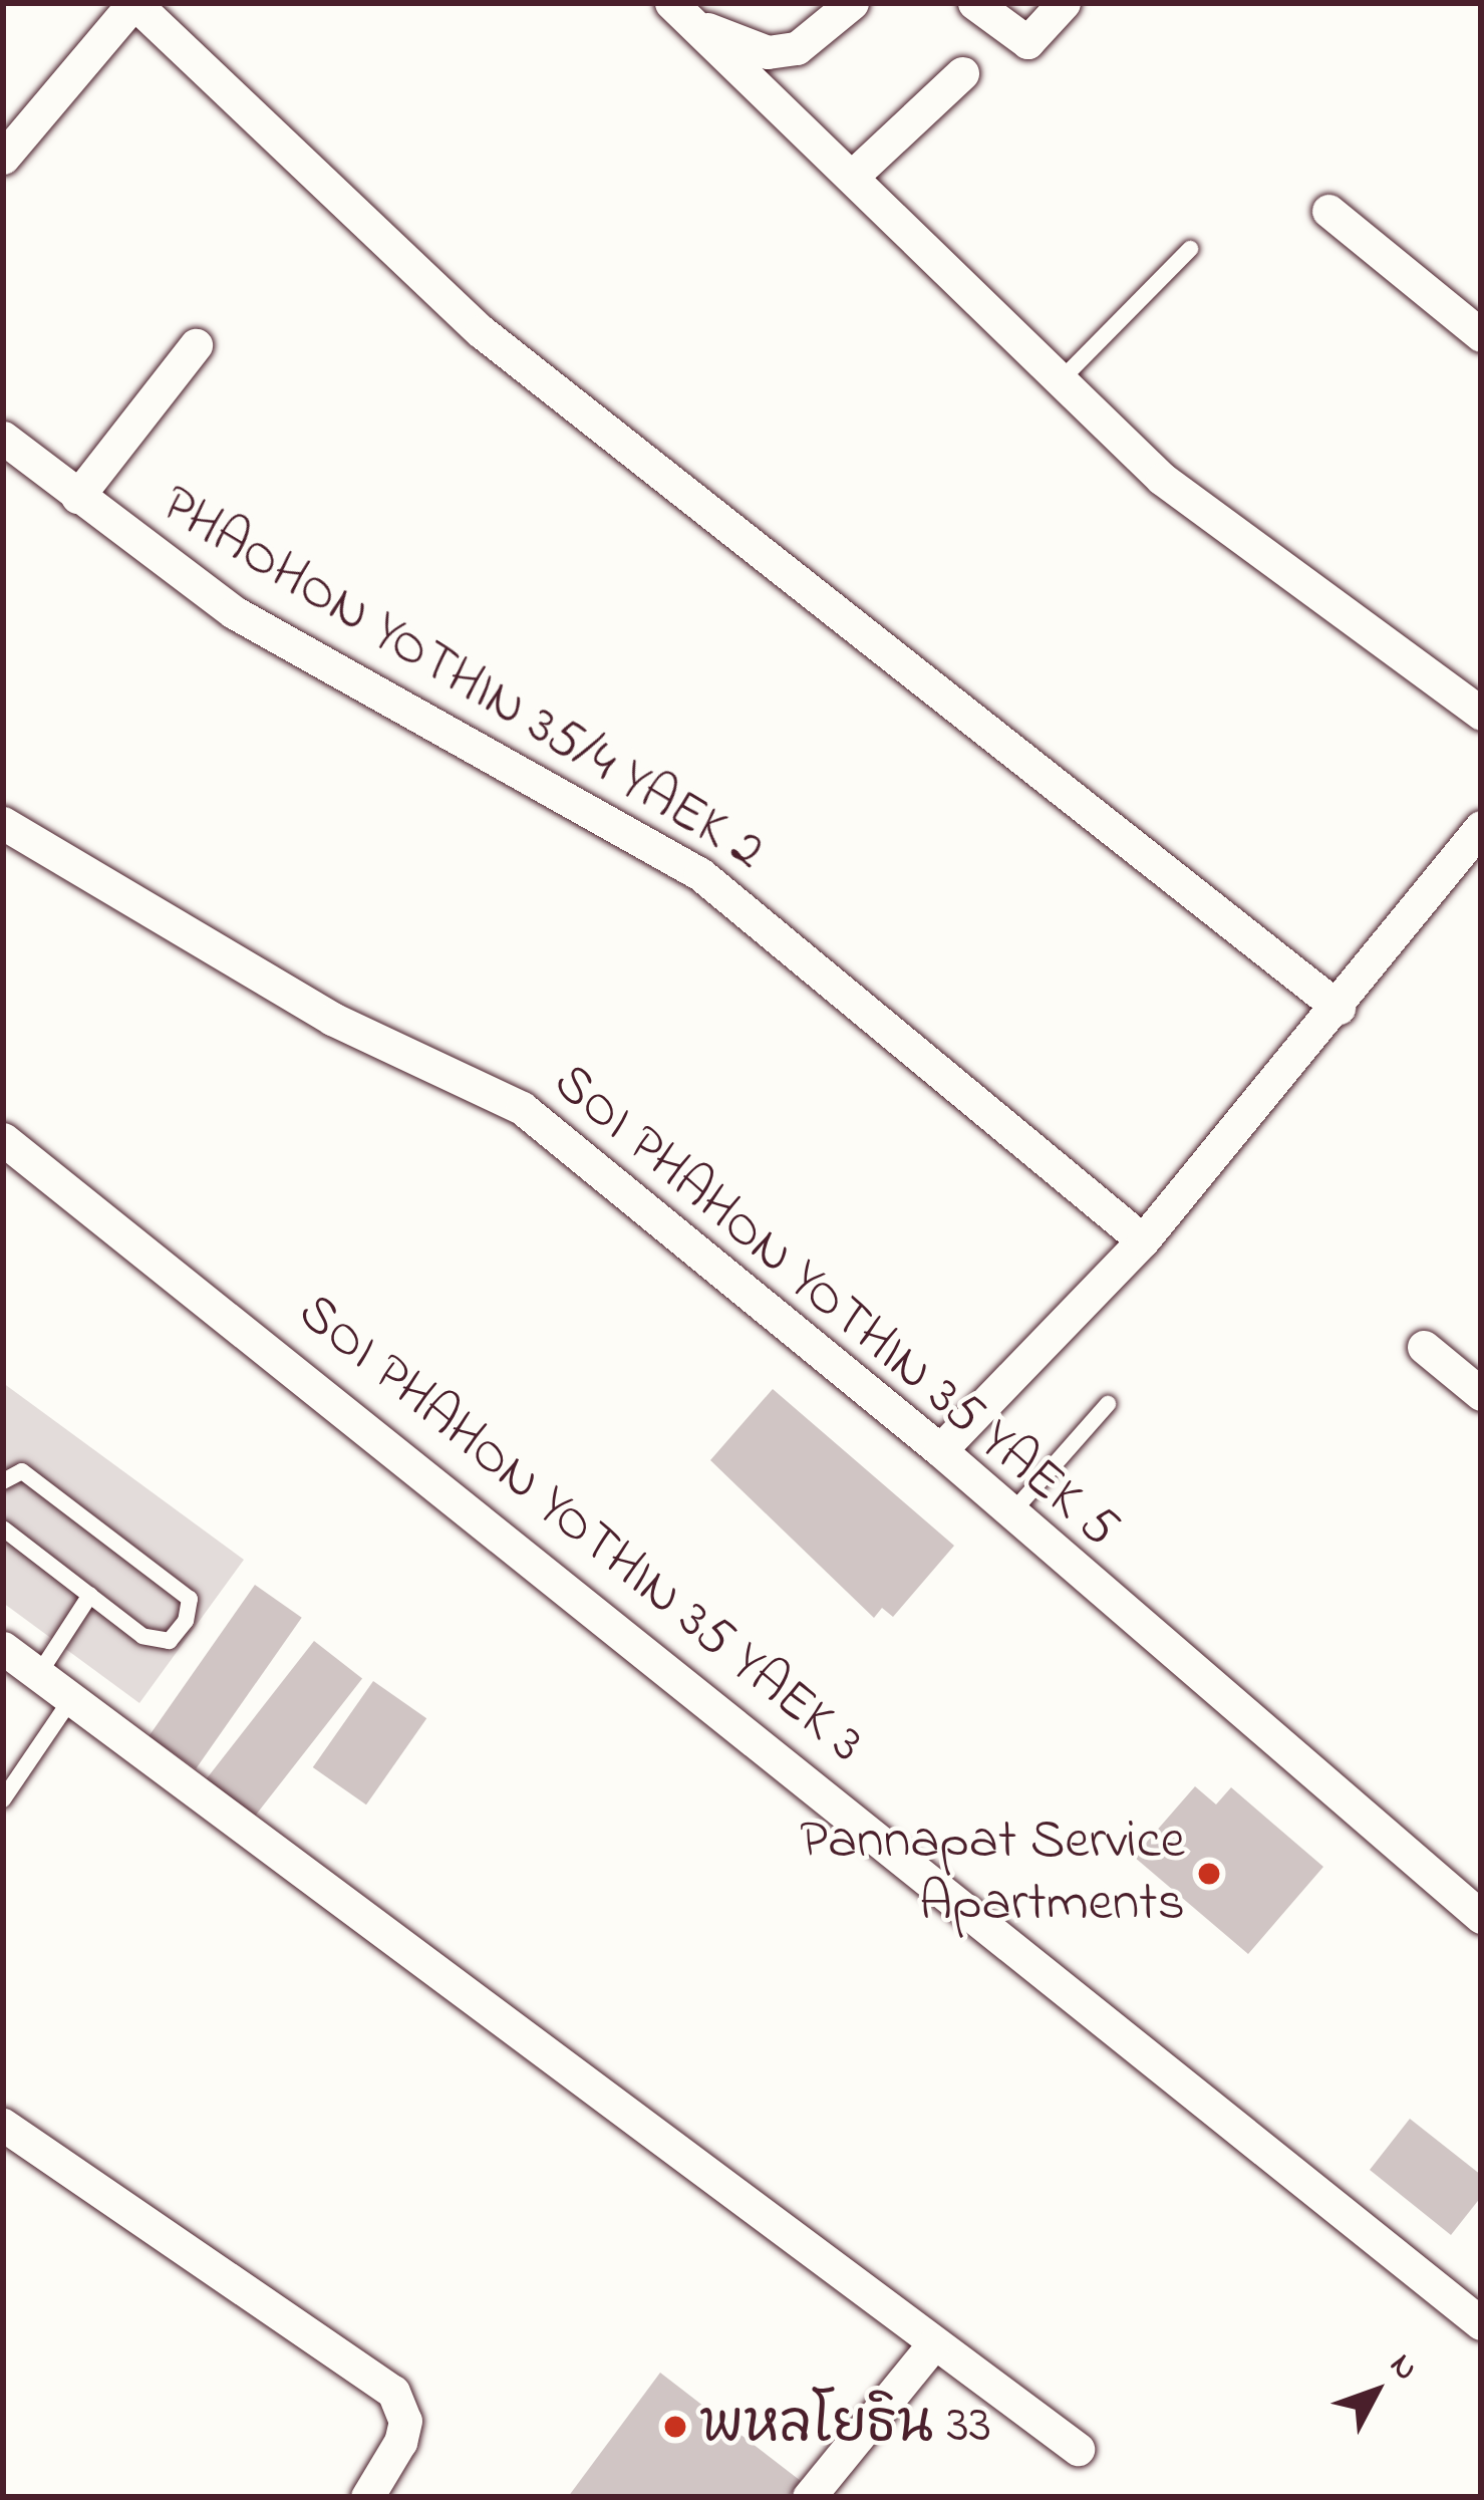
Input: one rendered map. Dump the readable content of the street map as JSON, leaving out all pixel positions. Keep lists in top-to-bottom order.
{
  "streets": {
    "street": ["PHAOHON YOTHIN 35/4 YAEK 2", "SOI PHAHON YOTHIN 35 YAEK 5", "SOI PHAHON YOTHIN 35 YAEK 3"]
  },
  "places": ["Pannapat Service Apartments", "พหลโยธิน 33"],
  "north": "top right"
}
